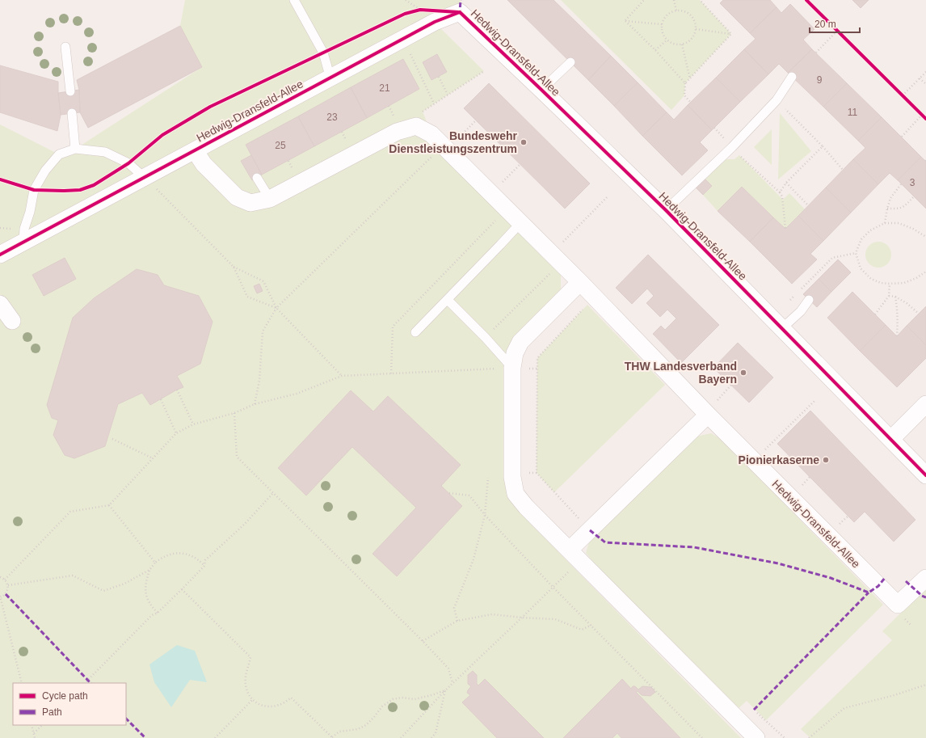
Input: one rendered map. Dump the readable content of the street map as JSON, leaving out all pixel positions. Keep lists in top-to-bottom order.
{
  "streets": {
    "street": ["Hedwig-Dransfeld-Allee"]
  },
  "places": ["Bundeswehr Dienstleistungszentrum", "THW Landesverband Bayern", "Pionierkaserne"],
  "house_numbers": [
    "9",
    "21",
    "11",
    "23",
    "25",
    "3"
  ],
  "legend": ["Cycle path", "Path"],
  "scale_bar": "20 m"
}
